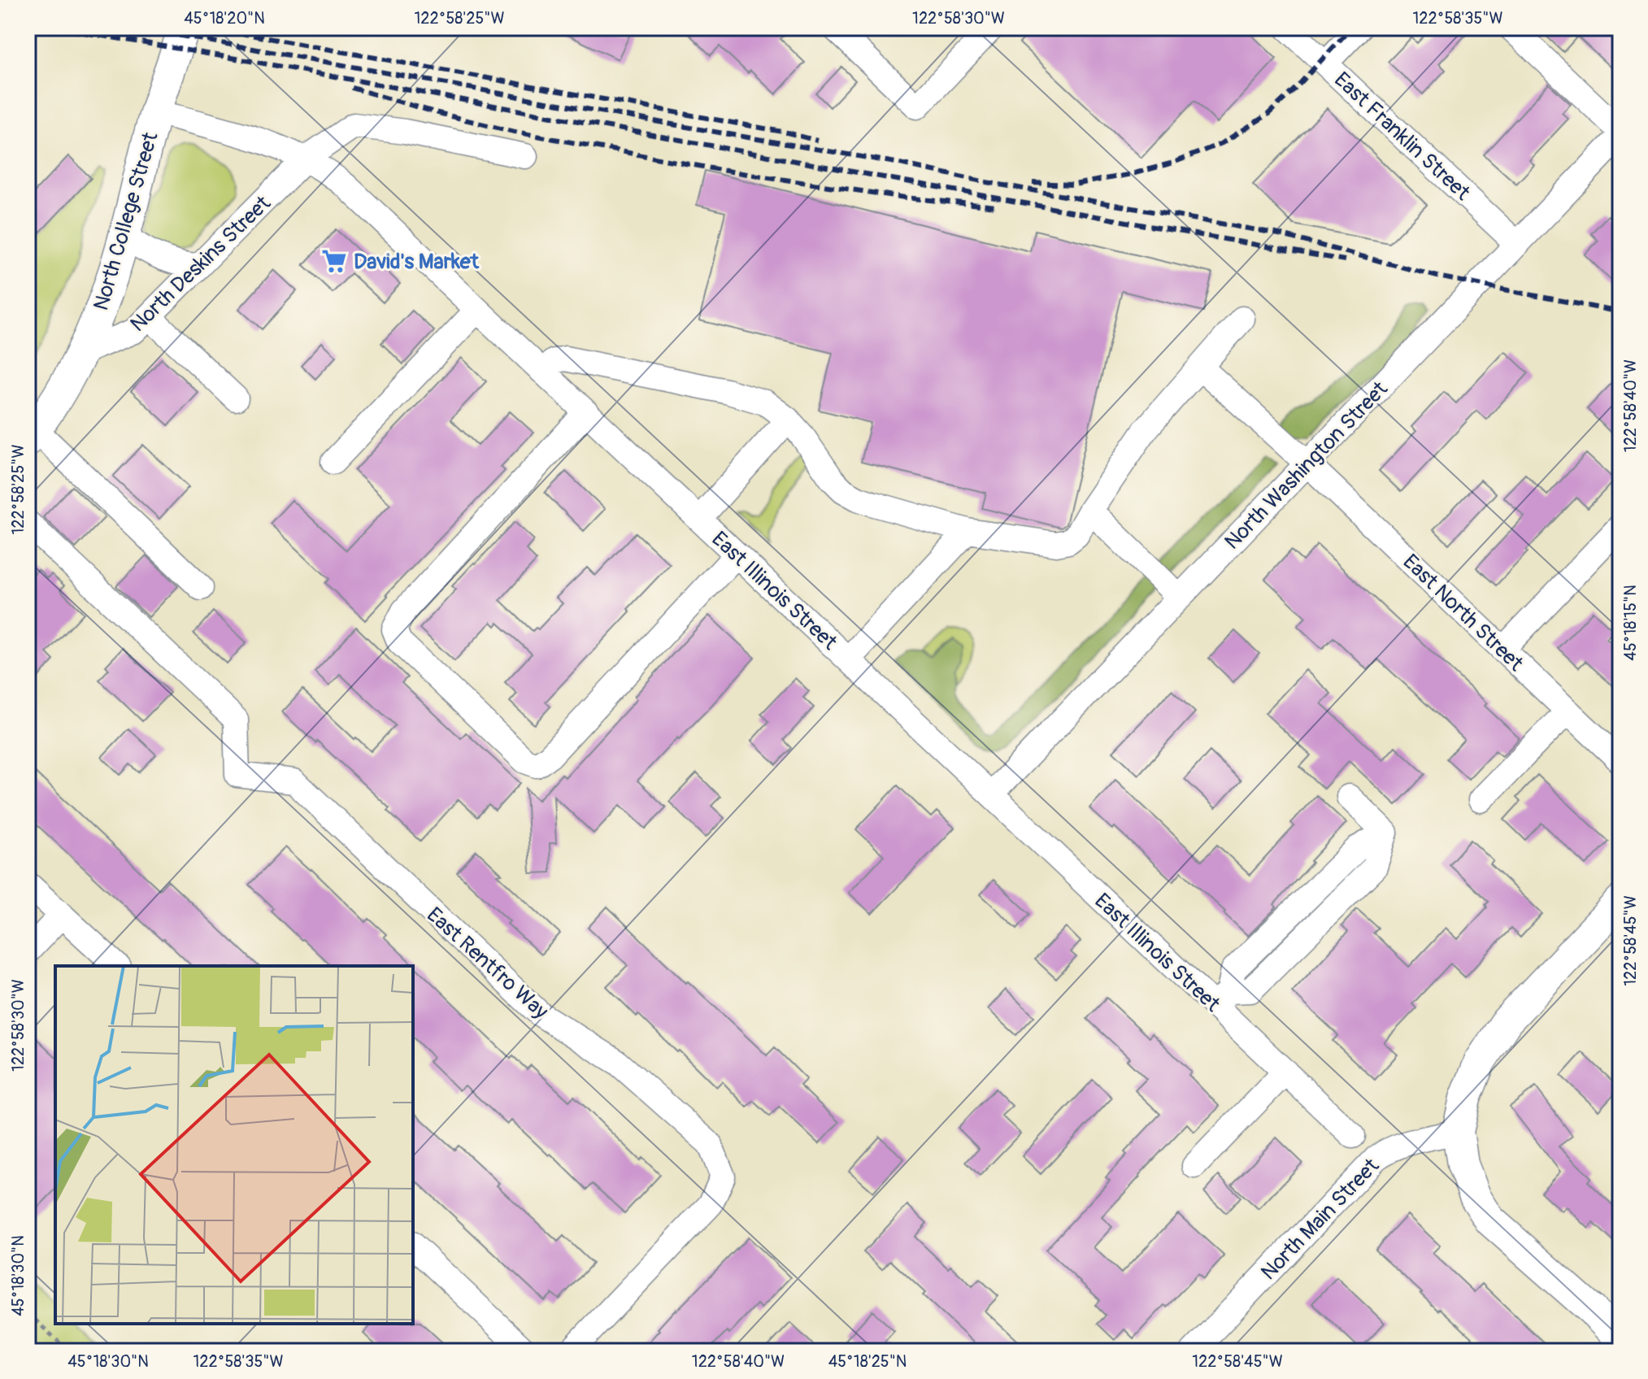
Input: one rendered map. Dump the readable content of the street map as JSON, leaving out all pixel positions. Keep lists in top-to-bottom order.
{
  "streets": {
    "main road": ["North College Street"],
    "street": [
      "East Franklin Street",
      "North Deskins Street",
      "North Washington Street",
      "East Illinois Street",
      "East North Street",
      "East Rentfro Way",
      "North Main Street"
    ]
  },
  "crossings": [
    ["East Franklin Street", "North Washington Street"],
    ["North College Street", "North Deskins Street"],
    ["North College Street", "East Illinois Street"],
    ["North Deskins Street", "East Illinois Street"],
    ["North Washington Street", "East Illinois Street"],
    ["North Washington Street", "East North Street"]
  ],
  "places": {
    "supermarket": ["David's Market"]
  },
  "coordinates": [
    "45°18'20\"N",
    "122°58'25\"W",
    "122°58'30\"W",
    "122°58'35\"W",
    "122°58'40\"W",
    "45°18'15\"N",
    "122°58'45\"W",
    "45°18'30\"N",
    "45°18'25\"N"
  ]
}
